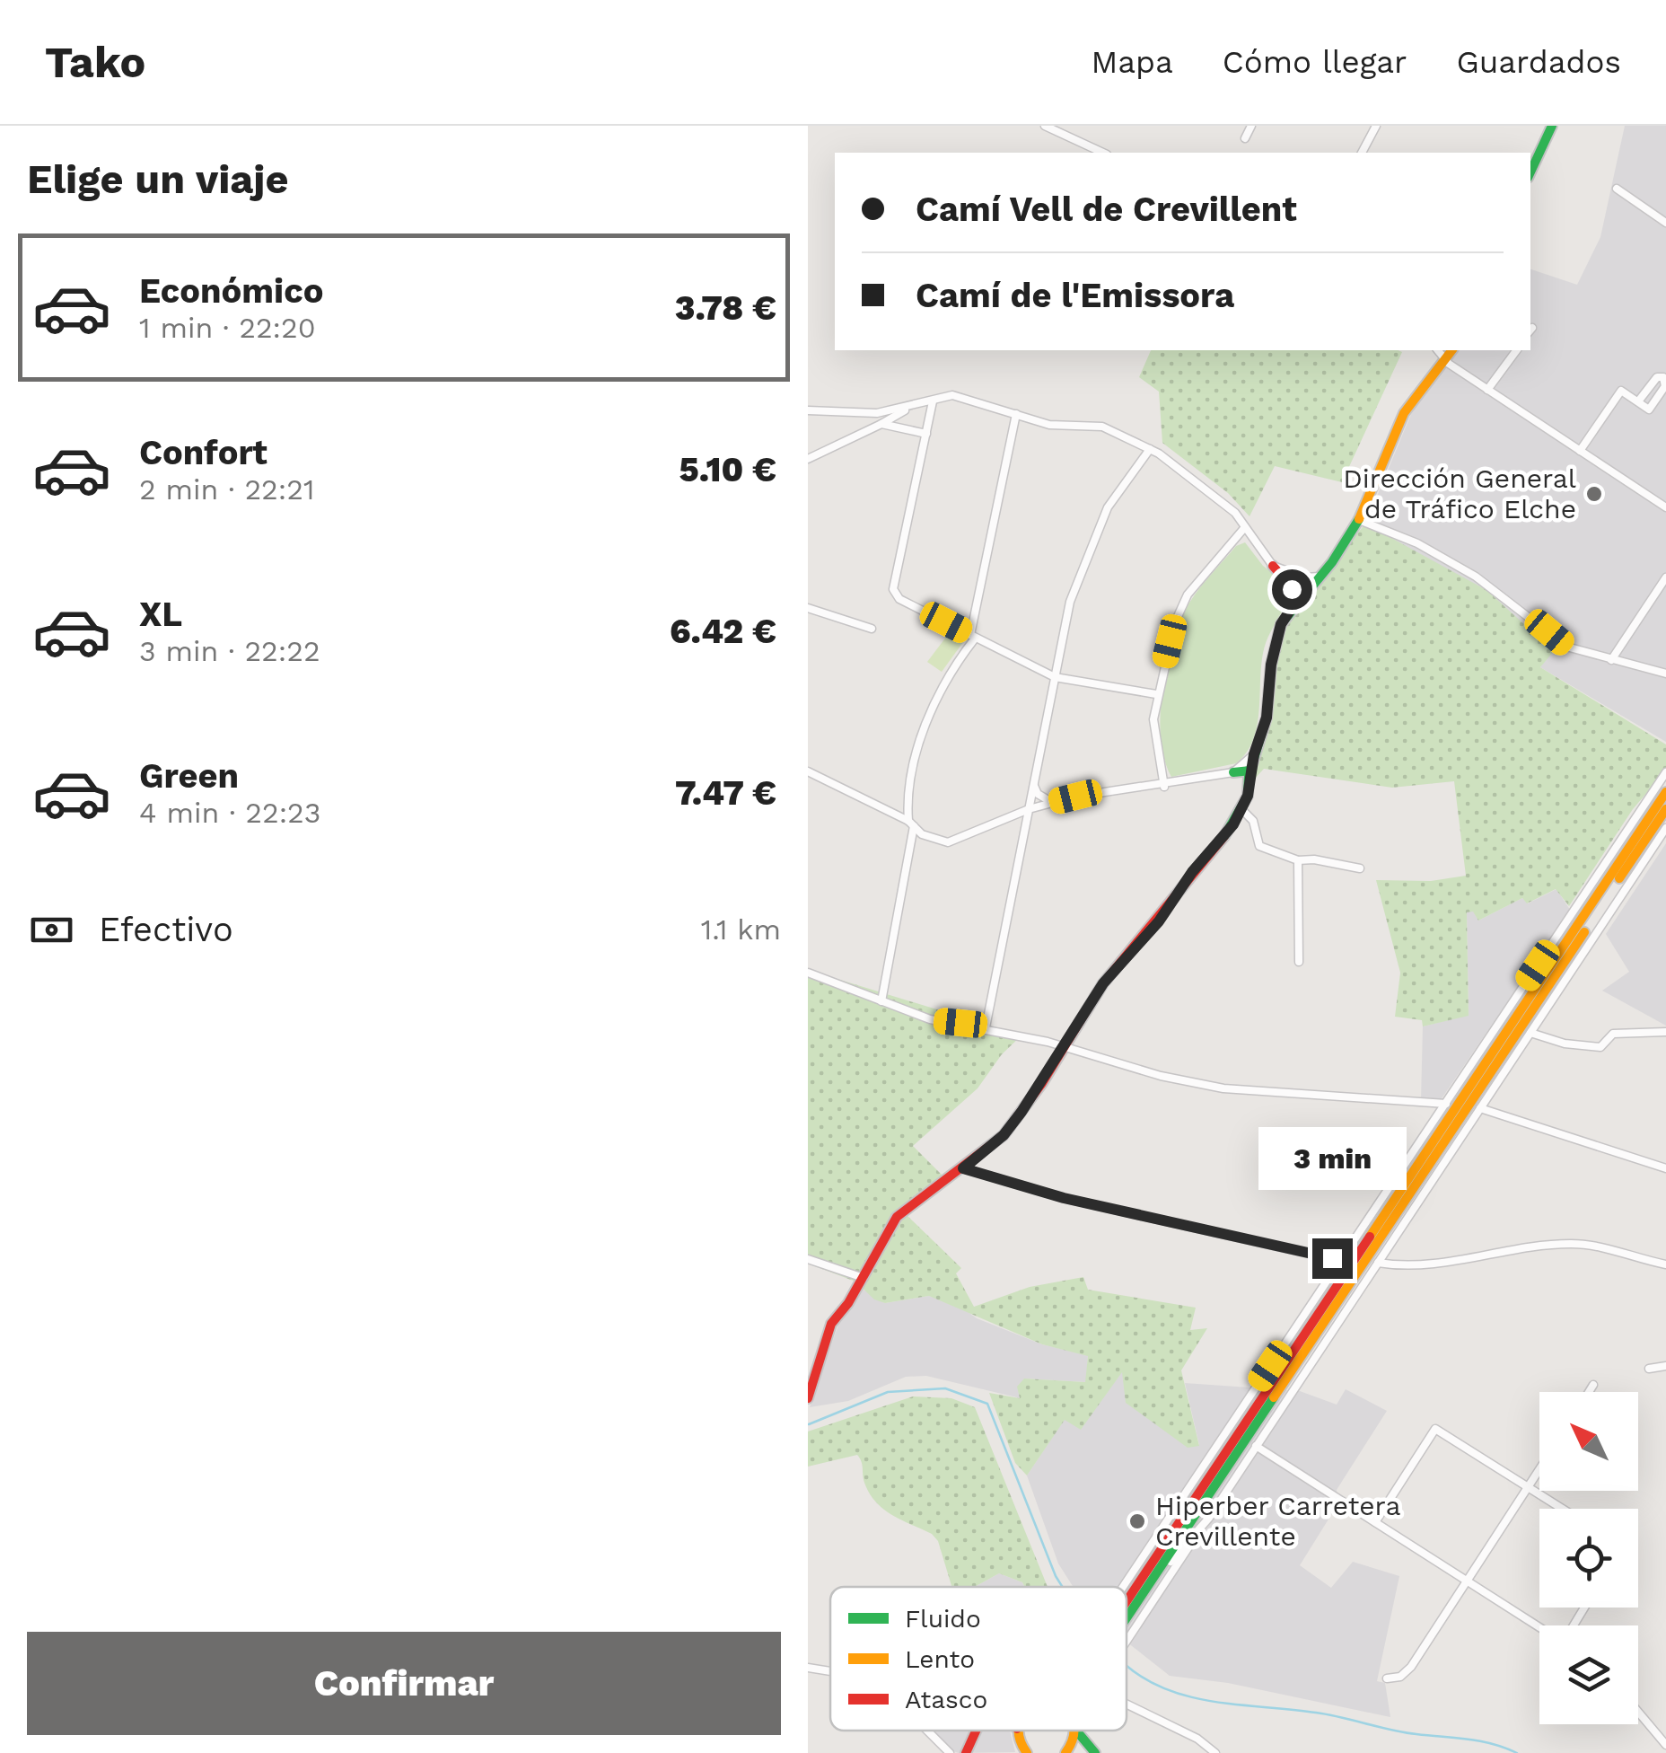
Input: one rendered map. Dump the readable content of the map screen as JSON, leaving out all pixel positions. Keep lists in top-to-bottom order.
{
  "places": ["Dirección General de Tráfico Elche", "Hiperber Carretera Crevillente"],
  "legend": ["Fluido", "Lento", "Atasco"],
  "north": "top left",
  "page": {
    "header": "Tako",
    "nav": ["Mapa", "Cómo llegar", "Guardados"],
    "heading": "Elige un viaje",
    "banner": ["Camí Vell de Crevillent", "Camí de l'Emissora"],
    "list": [
      {
        "name": "Económico",
        "note": "1 min · 22:20",
        "value": "3.78 €"
      },
      {
        "name": "Confort",
        "note": "2 min · 22:21",
        "value": "5.10 €"
      },
      {
        "name": "XL",
        "note": "3 min · 22:22",
        "value": "6.42 €"
      },
      {
        "name": "Green",
        "note": "4 min · 22:23",
        "value": "7.47 €"
      }
    ],
    "pay": ["Efectivo", "1.1 km"],
    "bubble": "3 min",
    "buttons": "Confirmar"
  }
}
